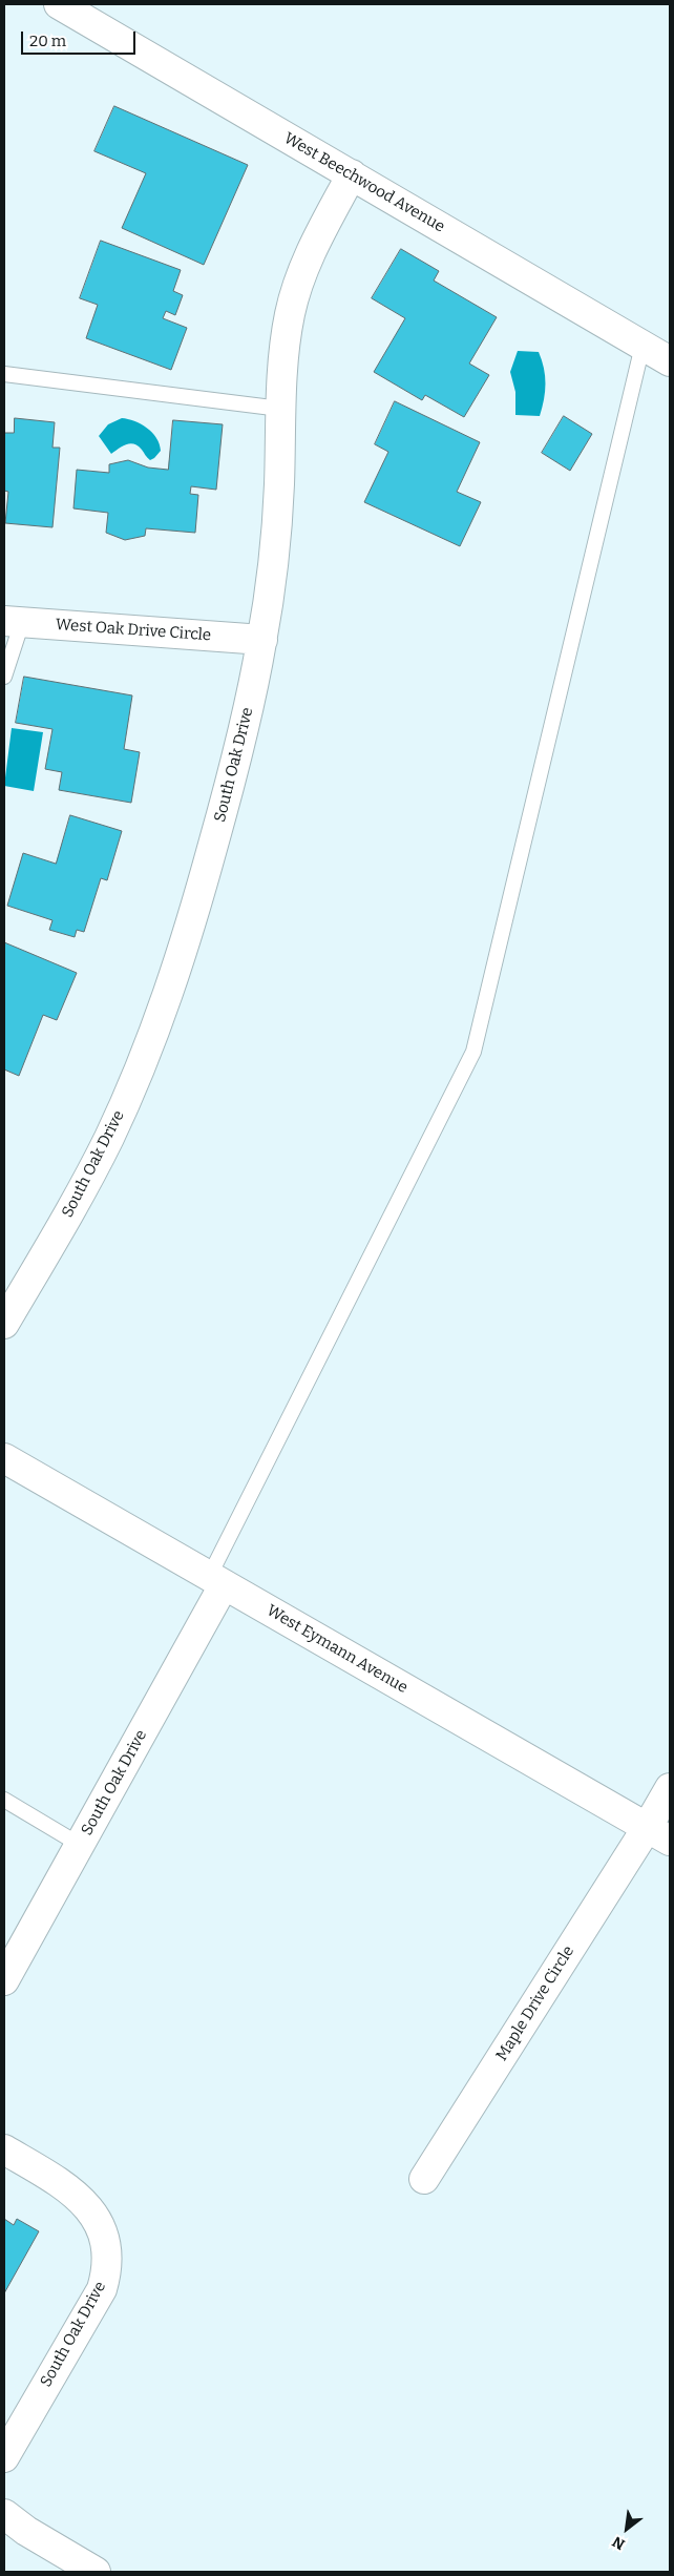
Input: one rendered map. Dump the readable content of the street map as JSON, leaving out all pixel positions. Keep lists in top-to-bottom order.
{
  "streets": {
    "street": [
      "West Beechwood Avenue",
      "West Oak Drive Circle",
      "South Oak Drive",
      "West Eymann Avenue",
      "Maple Drive Circle"
    ]
  },
  "crossings": [
    ["West Beechwood Avenue", "South Oak Drive"],
    ["West Oak Drive Circle", "South Oak Drive"],
    ["South Oak Drive", "West Eymann Avenue"],
    ["West Eymann Avenue", "Maple Drive Circle"]
  ],
  "scale_bar": "20 m",
  "north": "bottom left"
}
